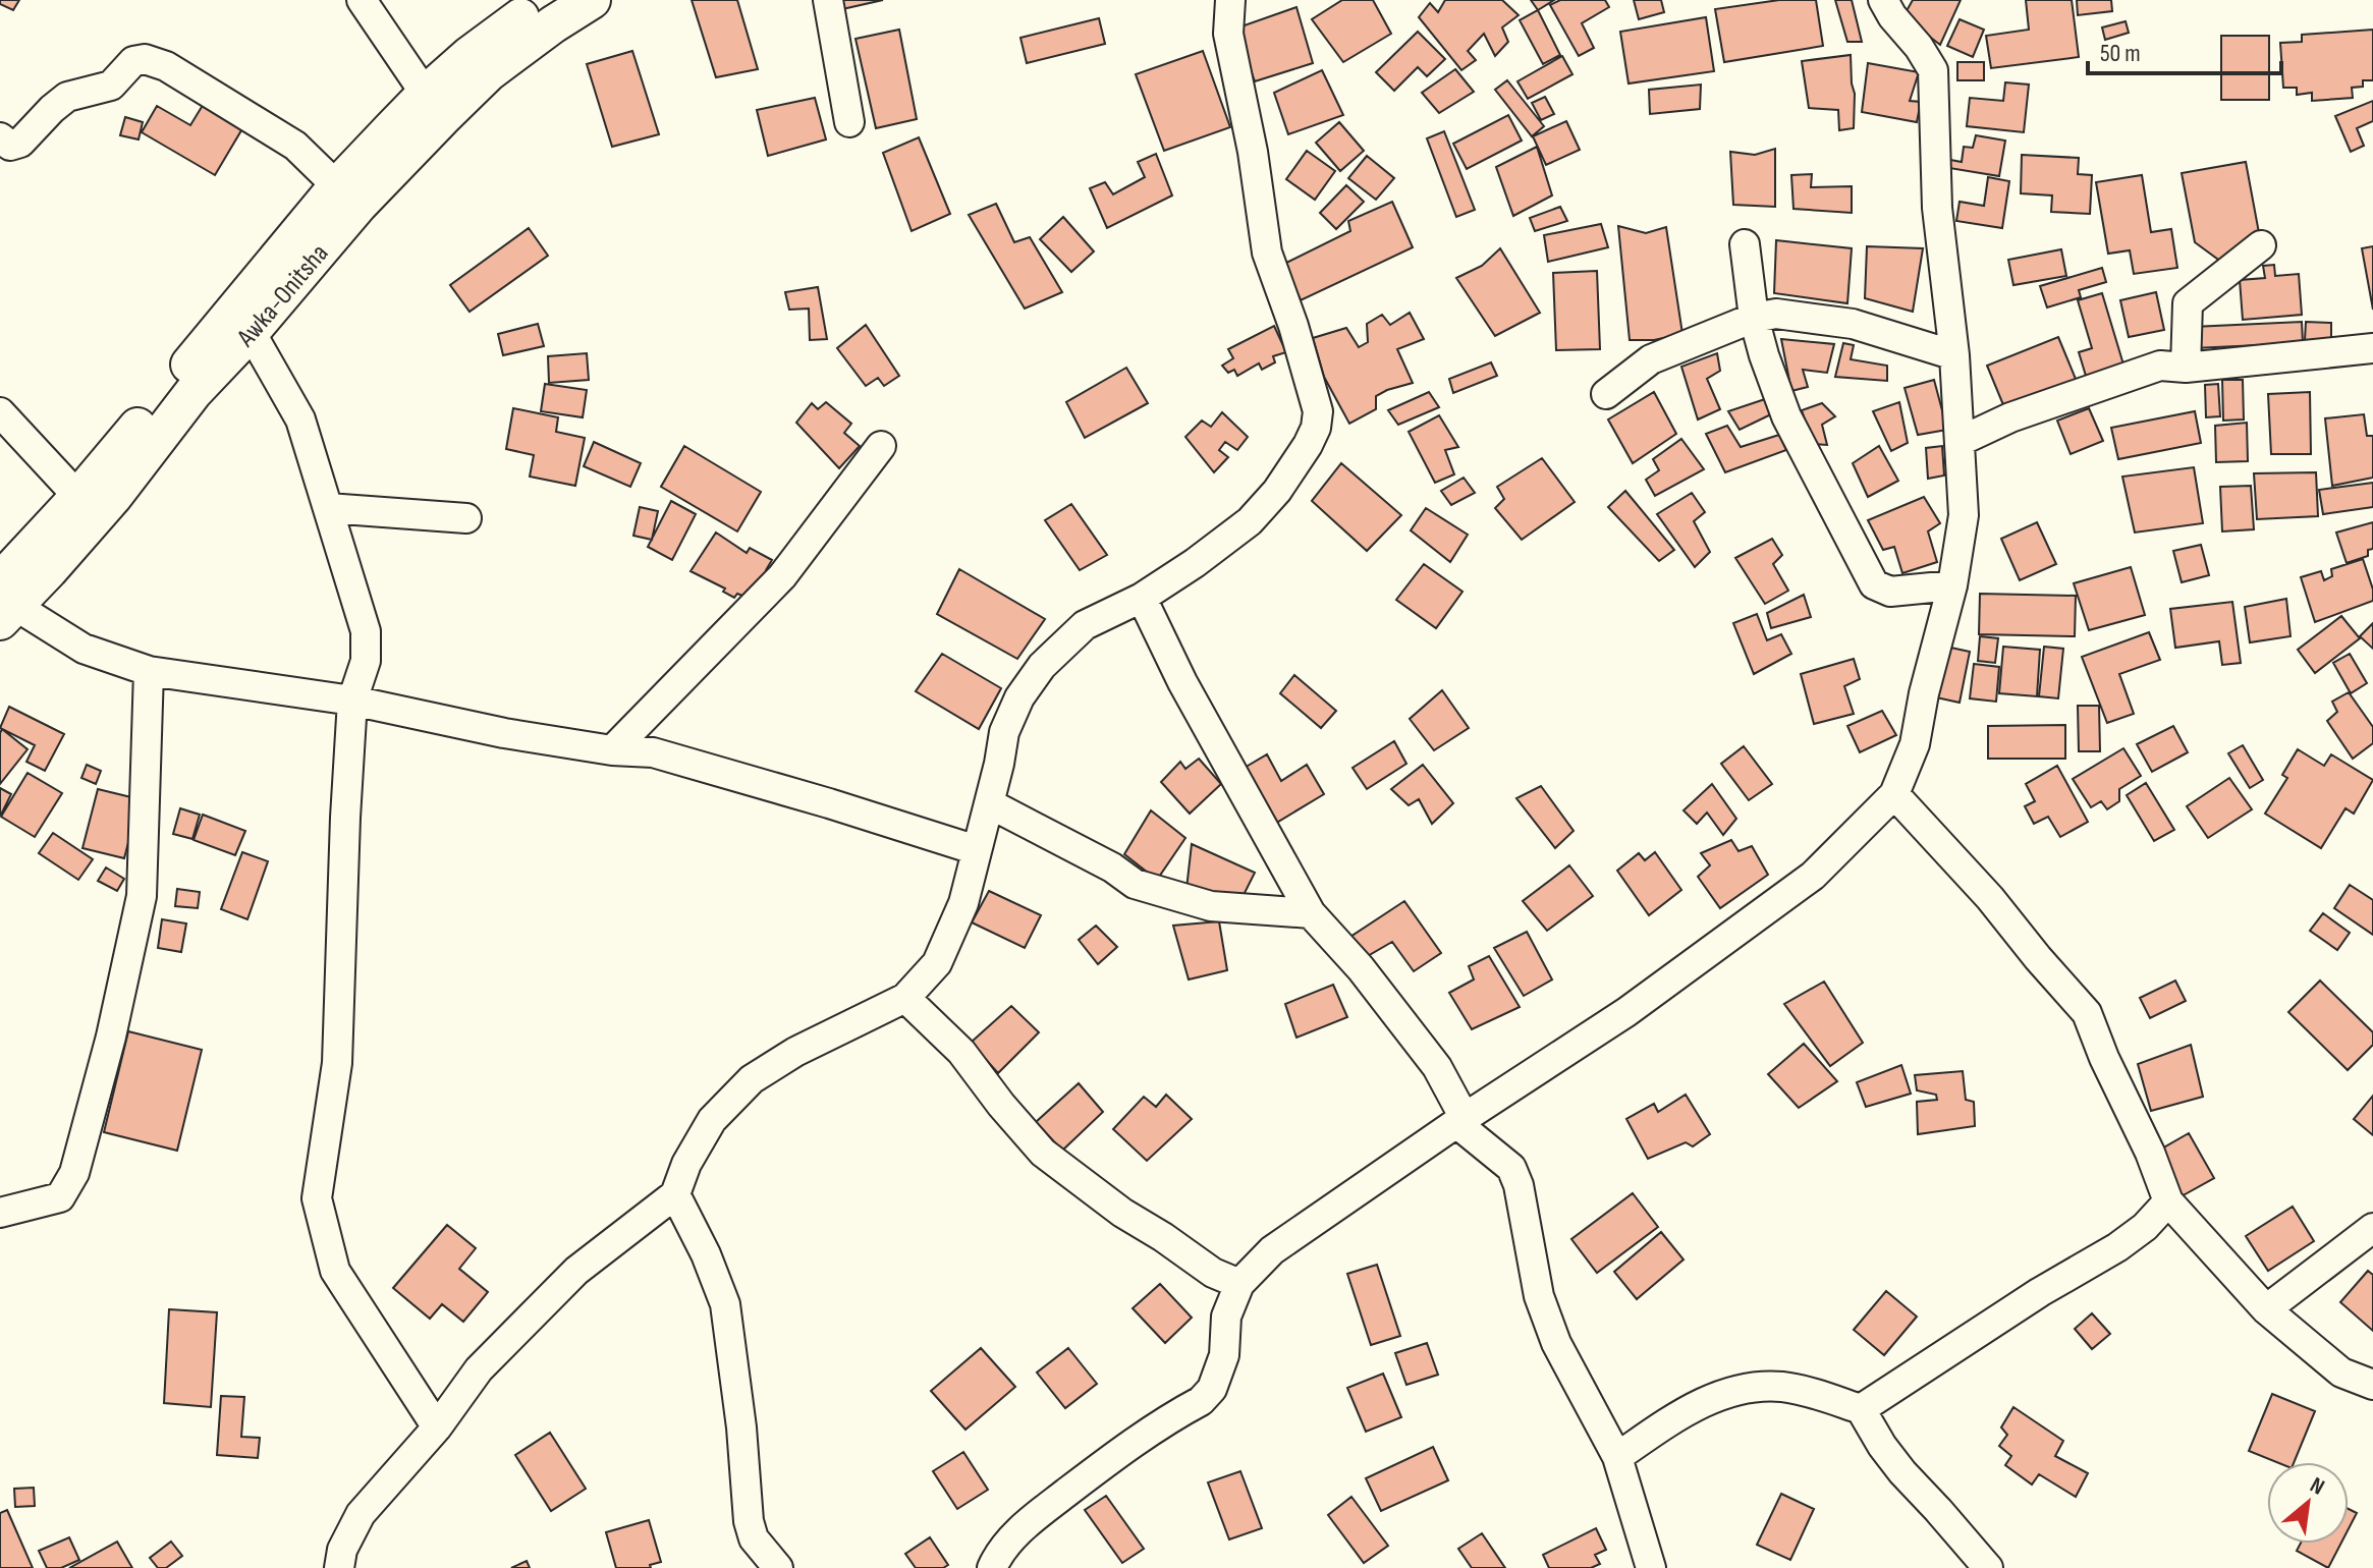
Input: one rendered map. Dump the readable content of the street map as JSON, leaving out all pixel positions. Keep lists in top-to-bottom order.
{
  "streets": {
    "main road": ["Awka-Onitsha"]
  },
  "scale_bar": "50 m",
  "north": "top right"
}
